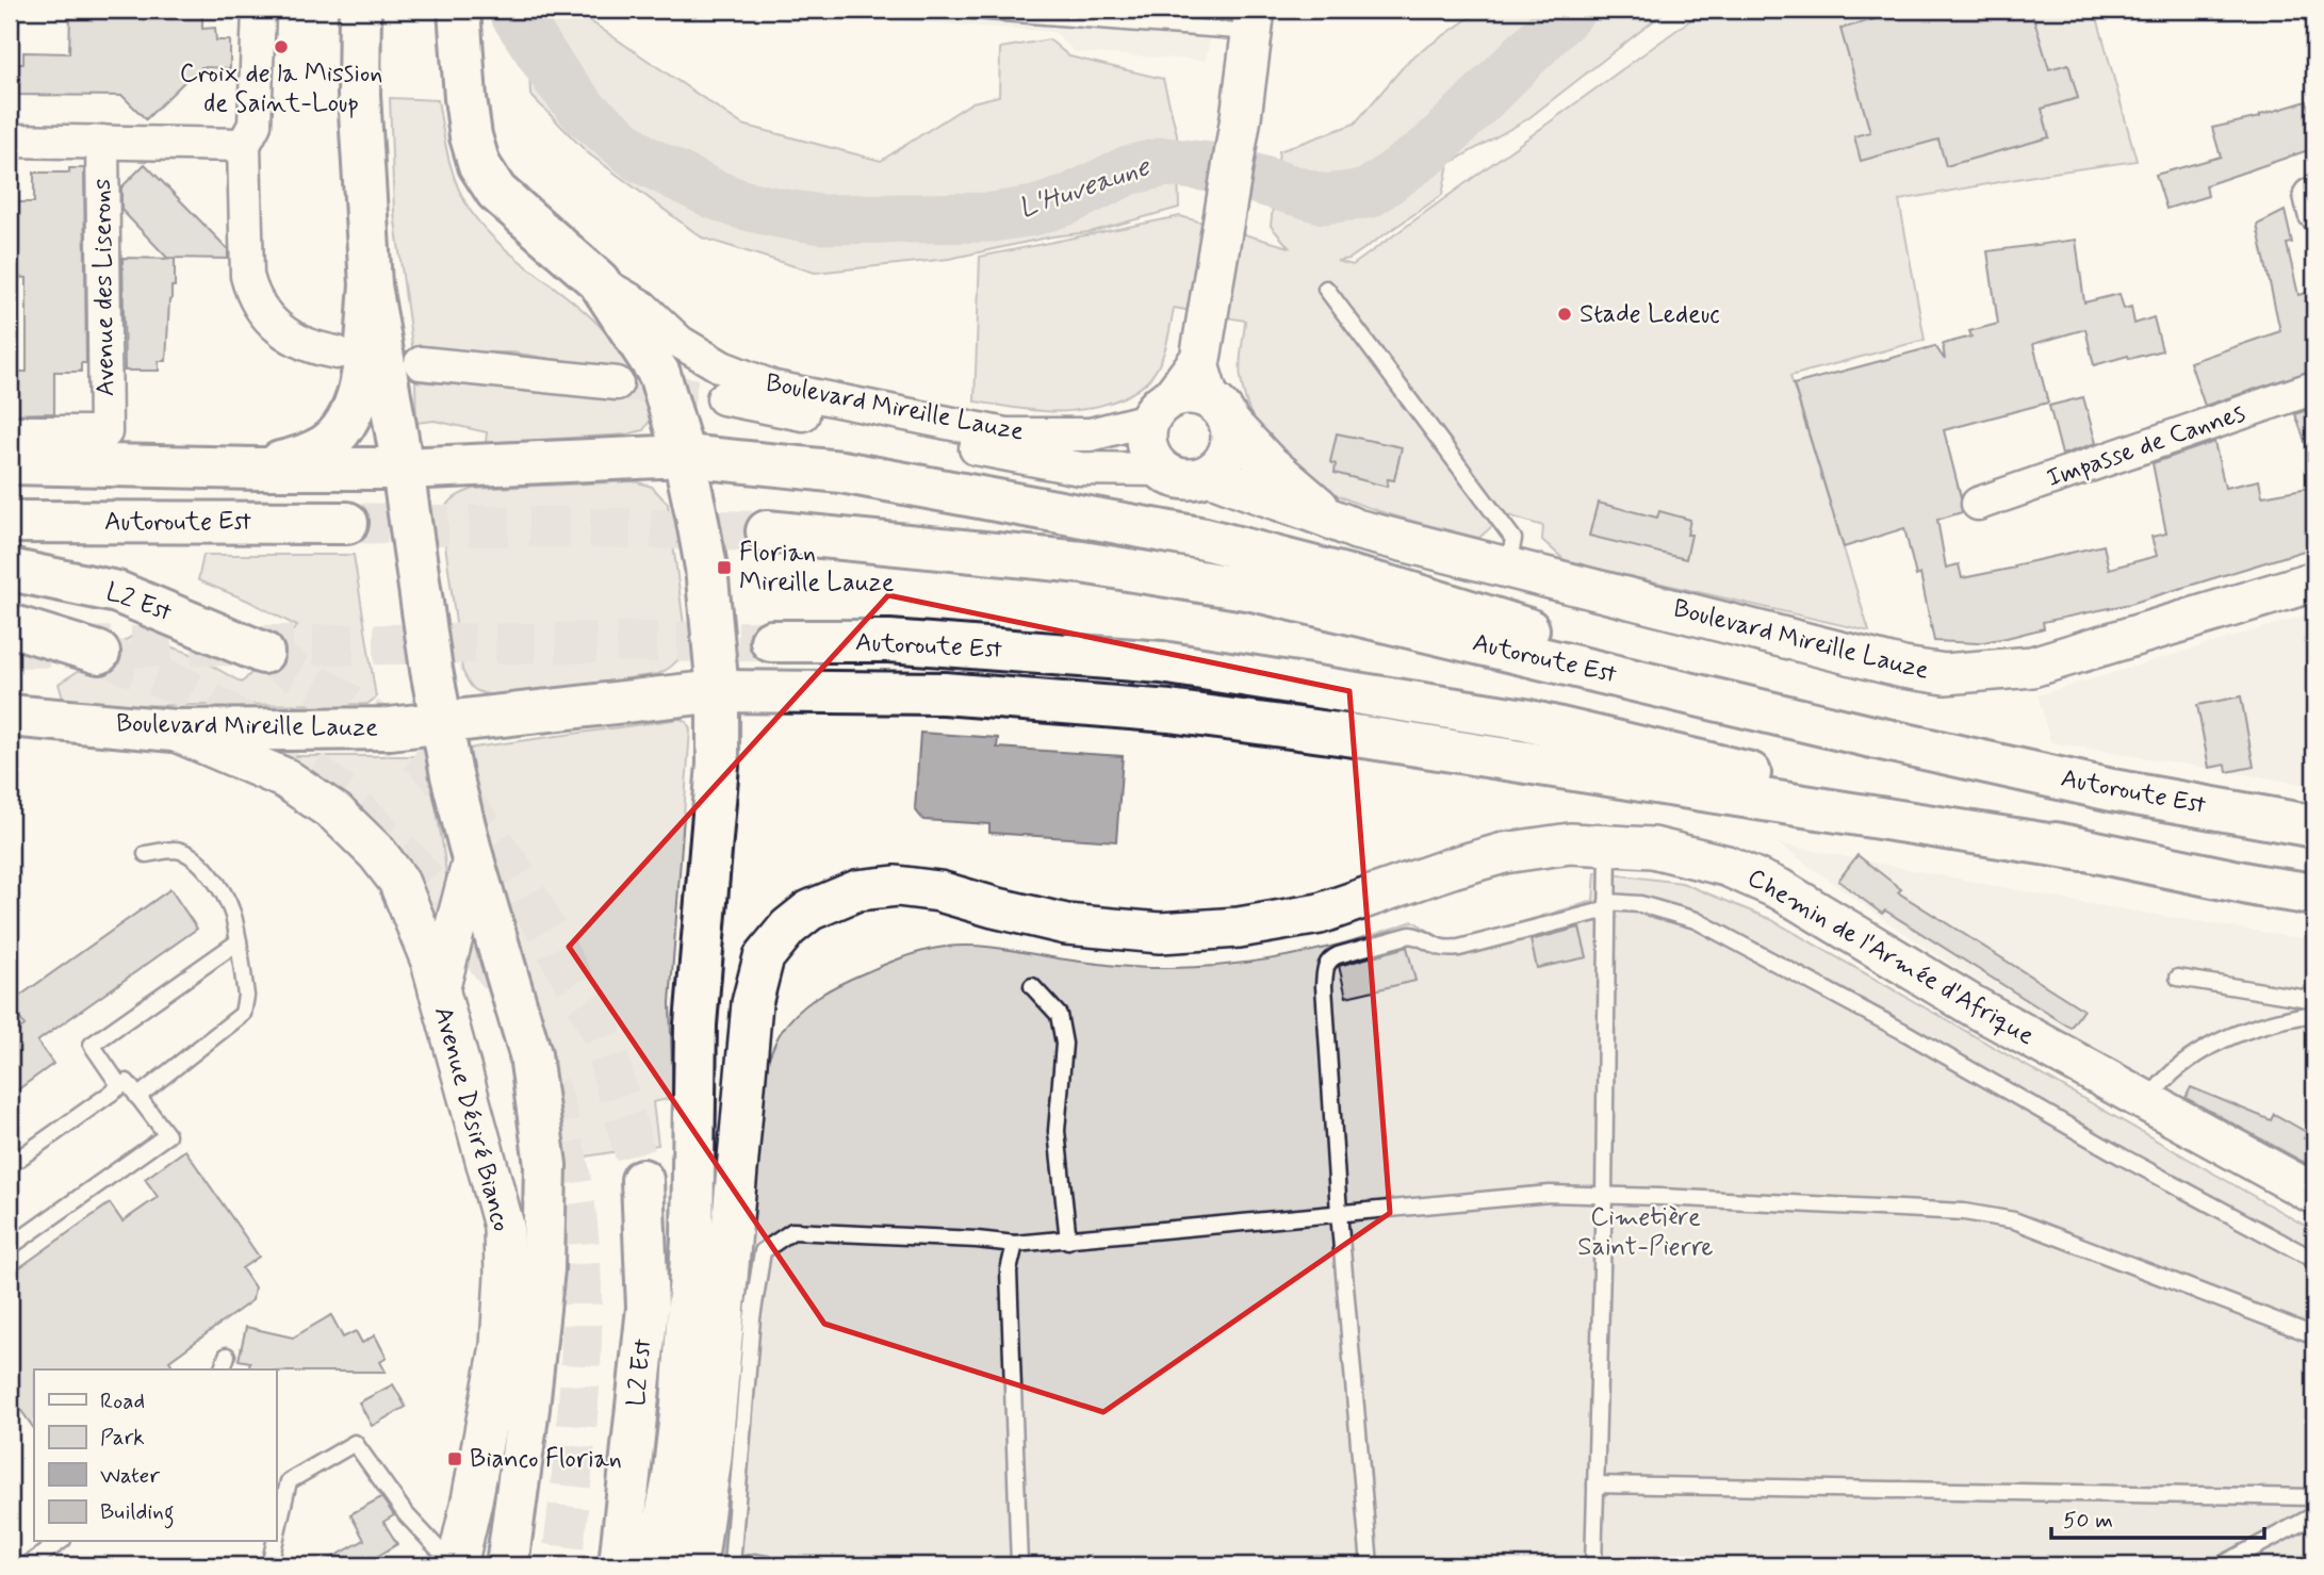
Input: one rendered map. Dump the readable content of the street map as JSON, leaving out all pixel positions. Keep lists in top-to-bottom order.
{
  "streets": {
    "main road": [
      "Boulevard Mireille Lauze",
      "Autoroute Est",
      "L2 Est",
      "Avenue Désiré Bianco"
    ],
    "street": ["Avenue des Liserons", "Impasse de Cannes", "Chemin de l'Armée d'Afrique"]
  },
  "crossings": [
    ["Boulevard Mireille Lauze", "Autoroute Est"],
    ["Boulevard Mireille Lauze", "Avenue Désiré Bianco"]
  ],
  "water": ["L'Huveaune"],
  "parks": ["Cimetière Saint-Pierre"],
  "places": {
    "other": ["Croix de la Mission de Saint-Loup", "Stade Ledeuc"],
    "transit": ["Florian Mireille Lauze", "Bianco Florian"]
  },
  "legend": [
    "Road",
    "Park",
    "Water",
    "Building"
  ],
  "scale_bar": "50 m"
}
